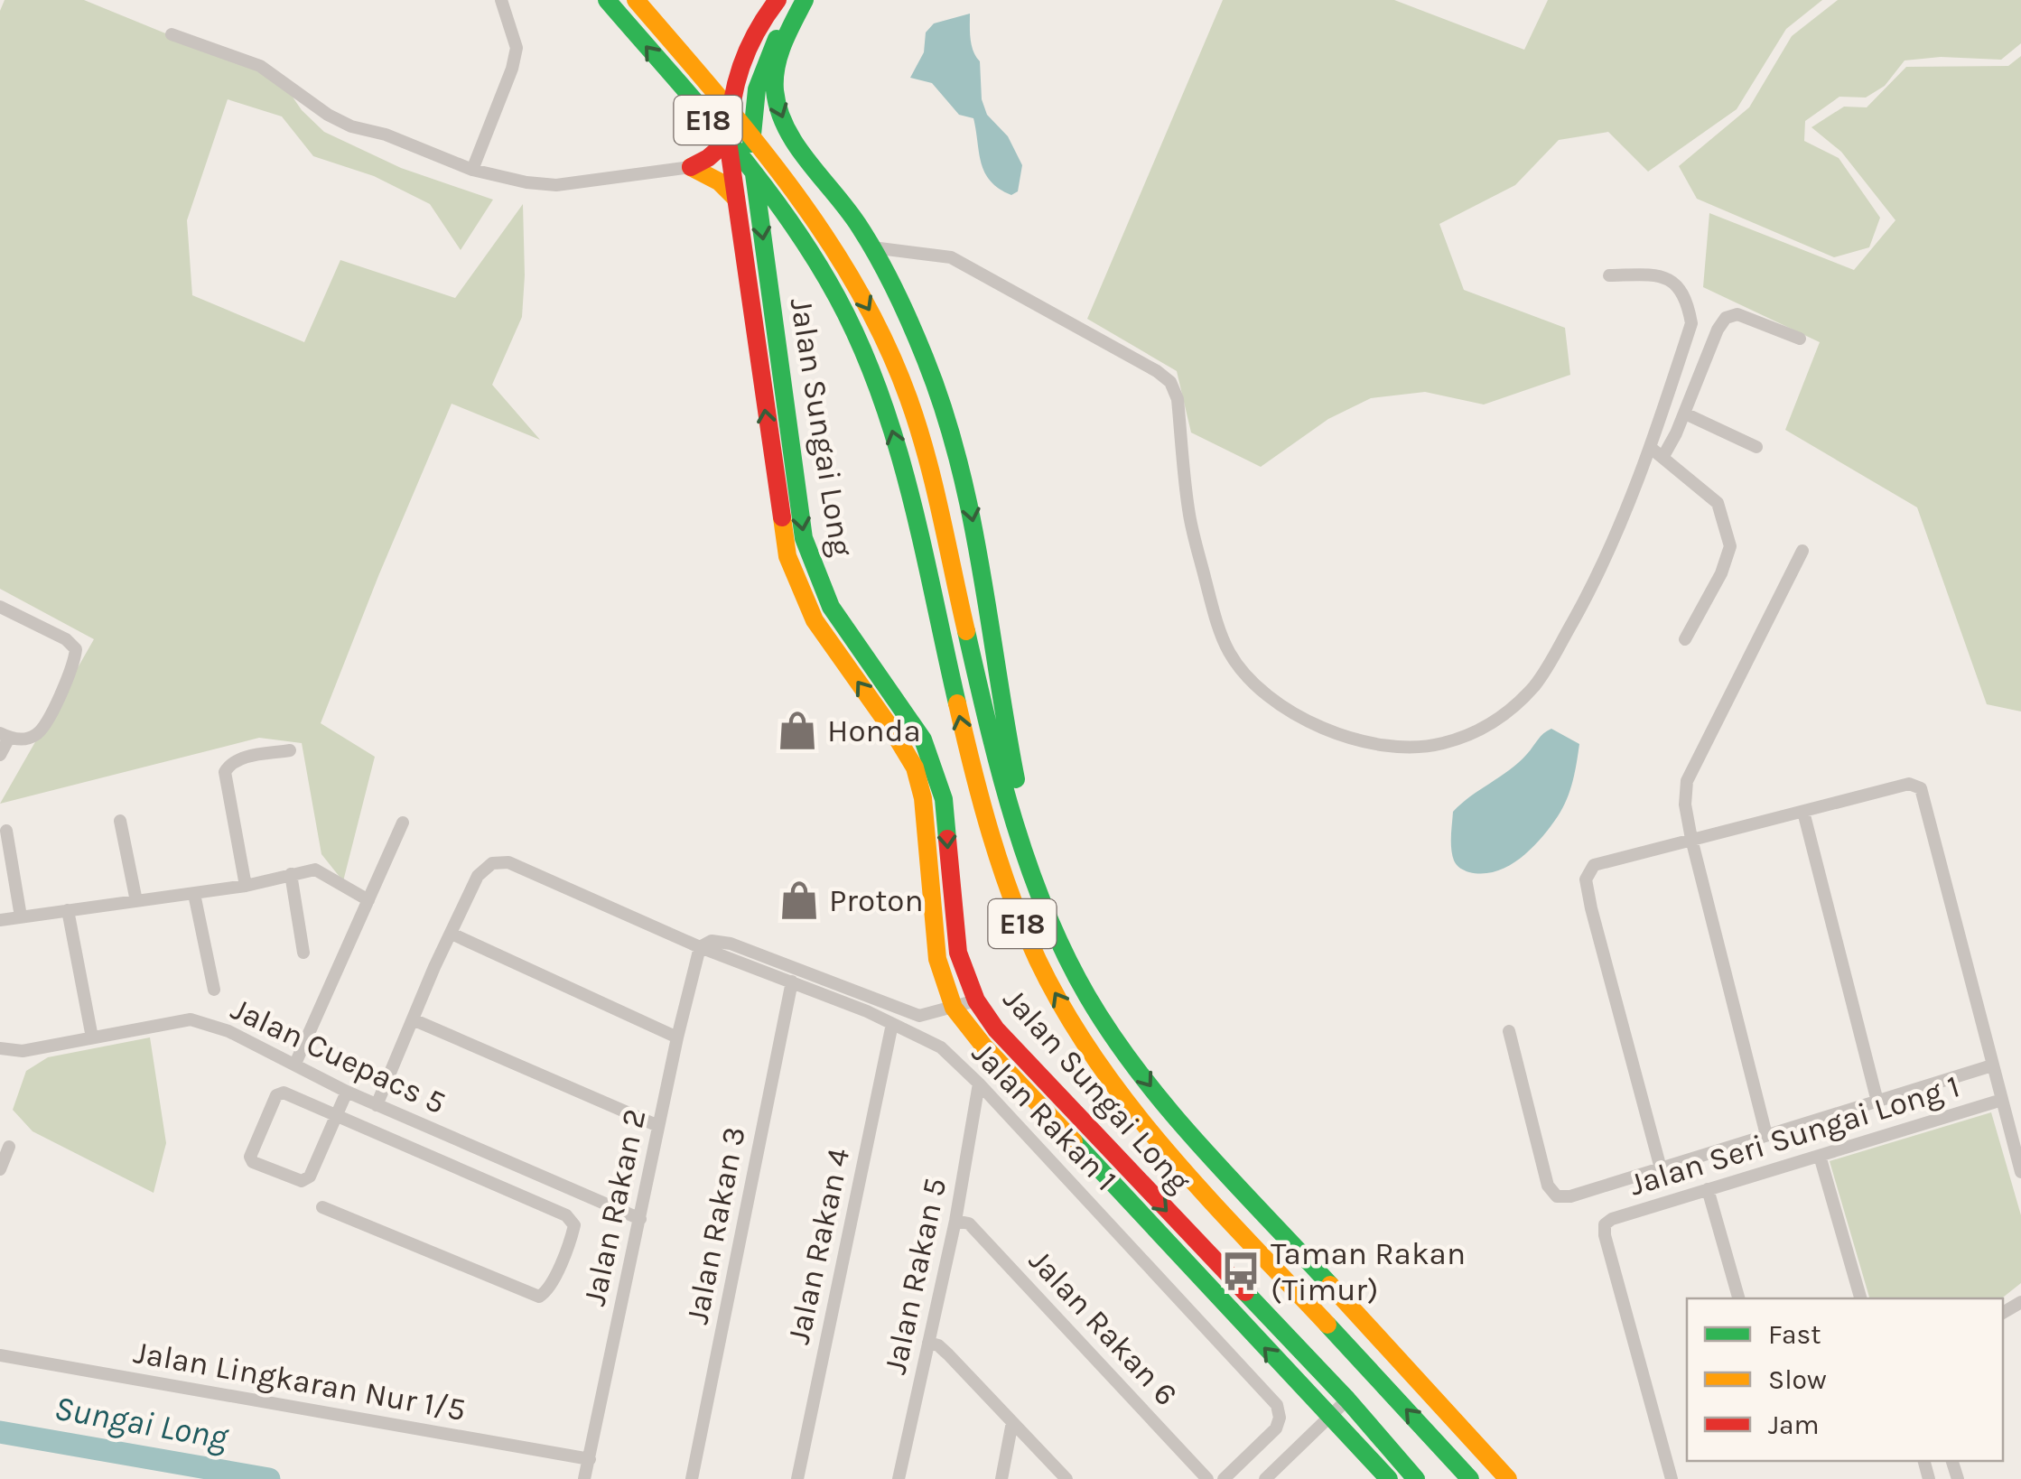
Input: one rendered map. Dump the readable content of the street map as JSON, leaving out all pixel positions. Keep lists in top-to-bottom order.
{
  "streets": {
    "main road": ["E18", "Jalan Sungai Long"],
    "street": [
      "Jalan Cuepacs 5",
      "Jalan Rakan 1",
      "Jalan Seri Sungai Long 1",
      "Jalan Rakan 2",
      "Jalan Rakan 3",
      "Jalan Rakan 4",
      "Jalan Rakan 5",
      "Jalan Rakan 6",
      "Jalan Lingkaran Nur 1/5"
    ]
  },
  "crossings": [
    ["Jalan Cuepacs 5", "Jalan Rakan 2"],
    ["Jalan Rakan 1", "Jalan Rakan 2"],
    ["Jalan Rakan 1", "Jalan Rakan 3"],
    ["Jalan Rakan 1", "Jalan Rakan 4"],
    ["Jalan Rakan 1", "Jalan Rakan 5"],
    ["Jalan Rakan 2", "Jalan Lingkaran Nur 1/5"],
    ["Jalan Rakan 5", "Jalan Rakan 6"]
  ],
  "water": ["Sungai Long"],
  "places": {
    "shop": ["Honda", "Proton"],
    "bus stop": ["Taman Rakan (Timur)"]
  },
  "legend": ["Fast", "Slow", "Jam"]
}
